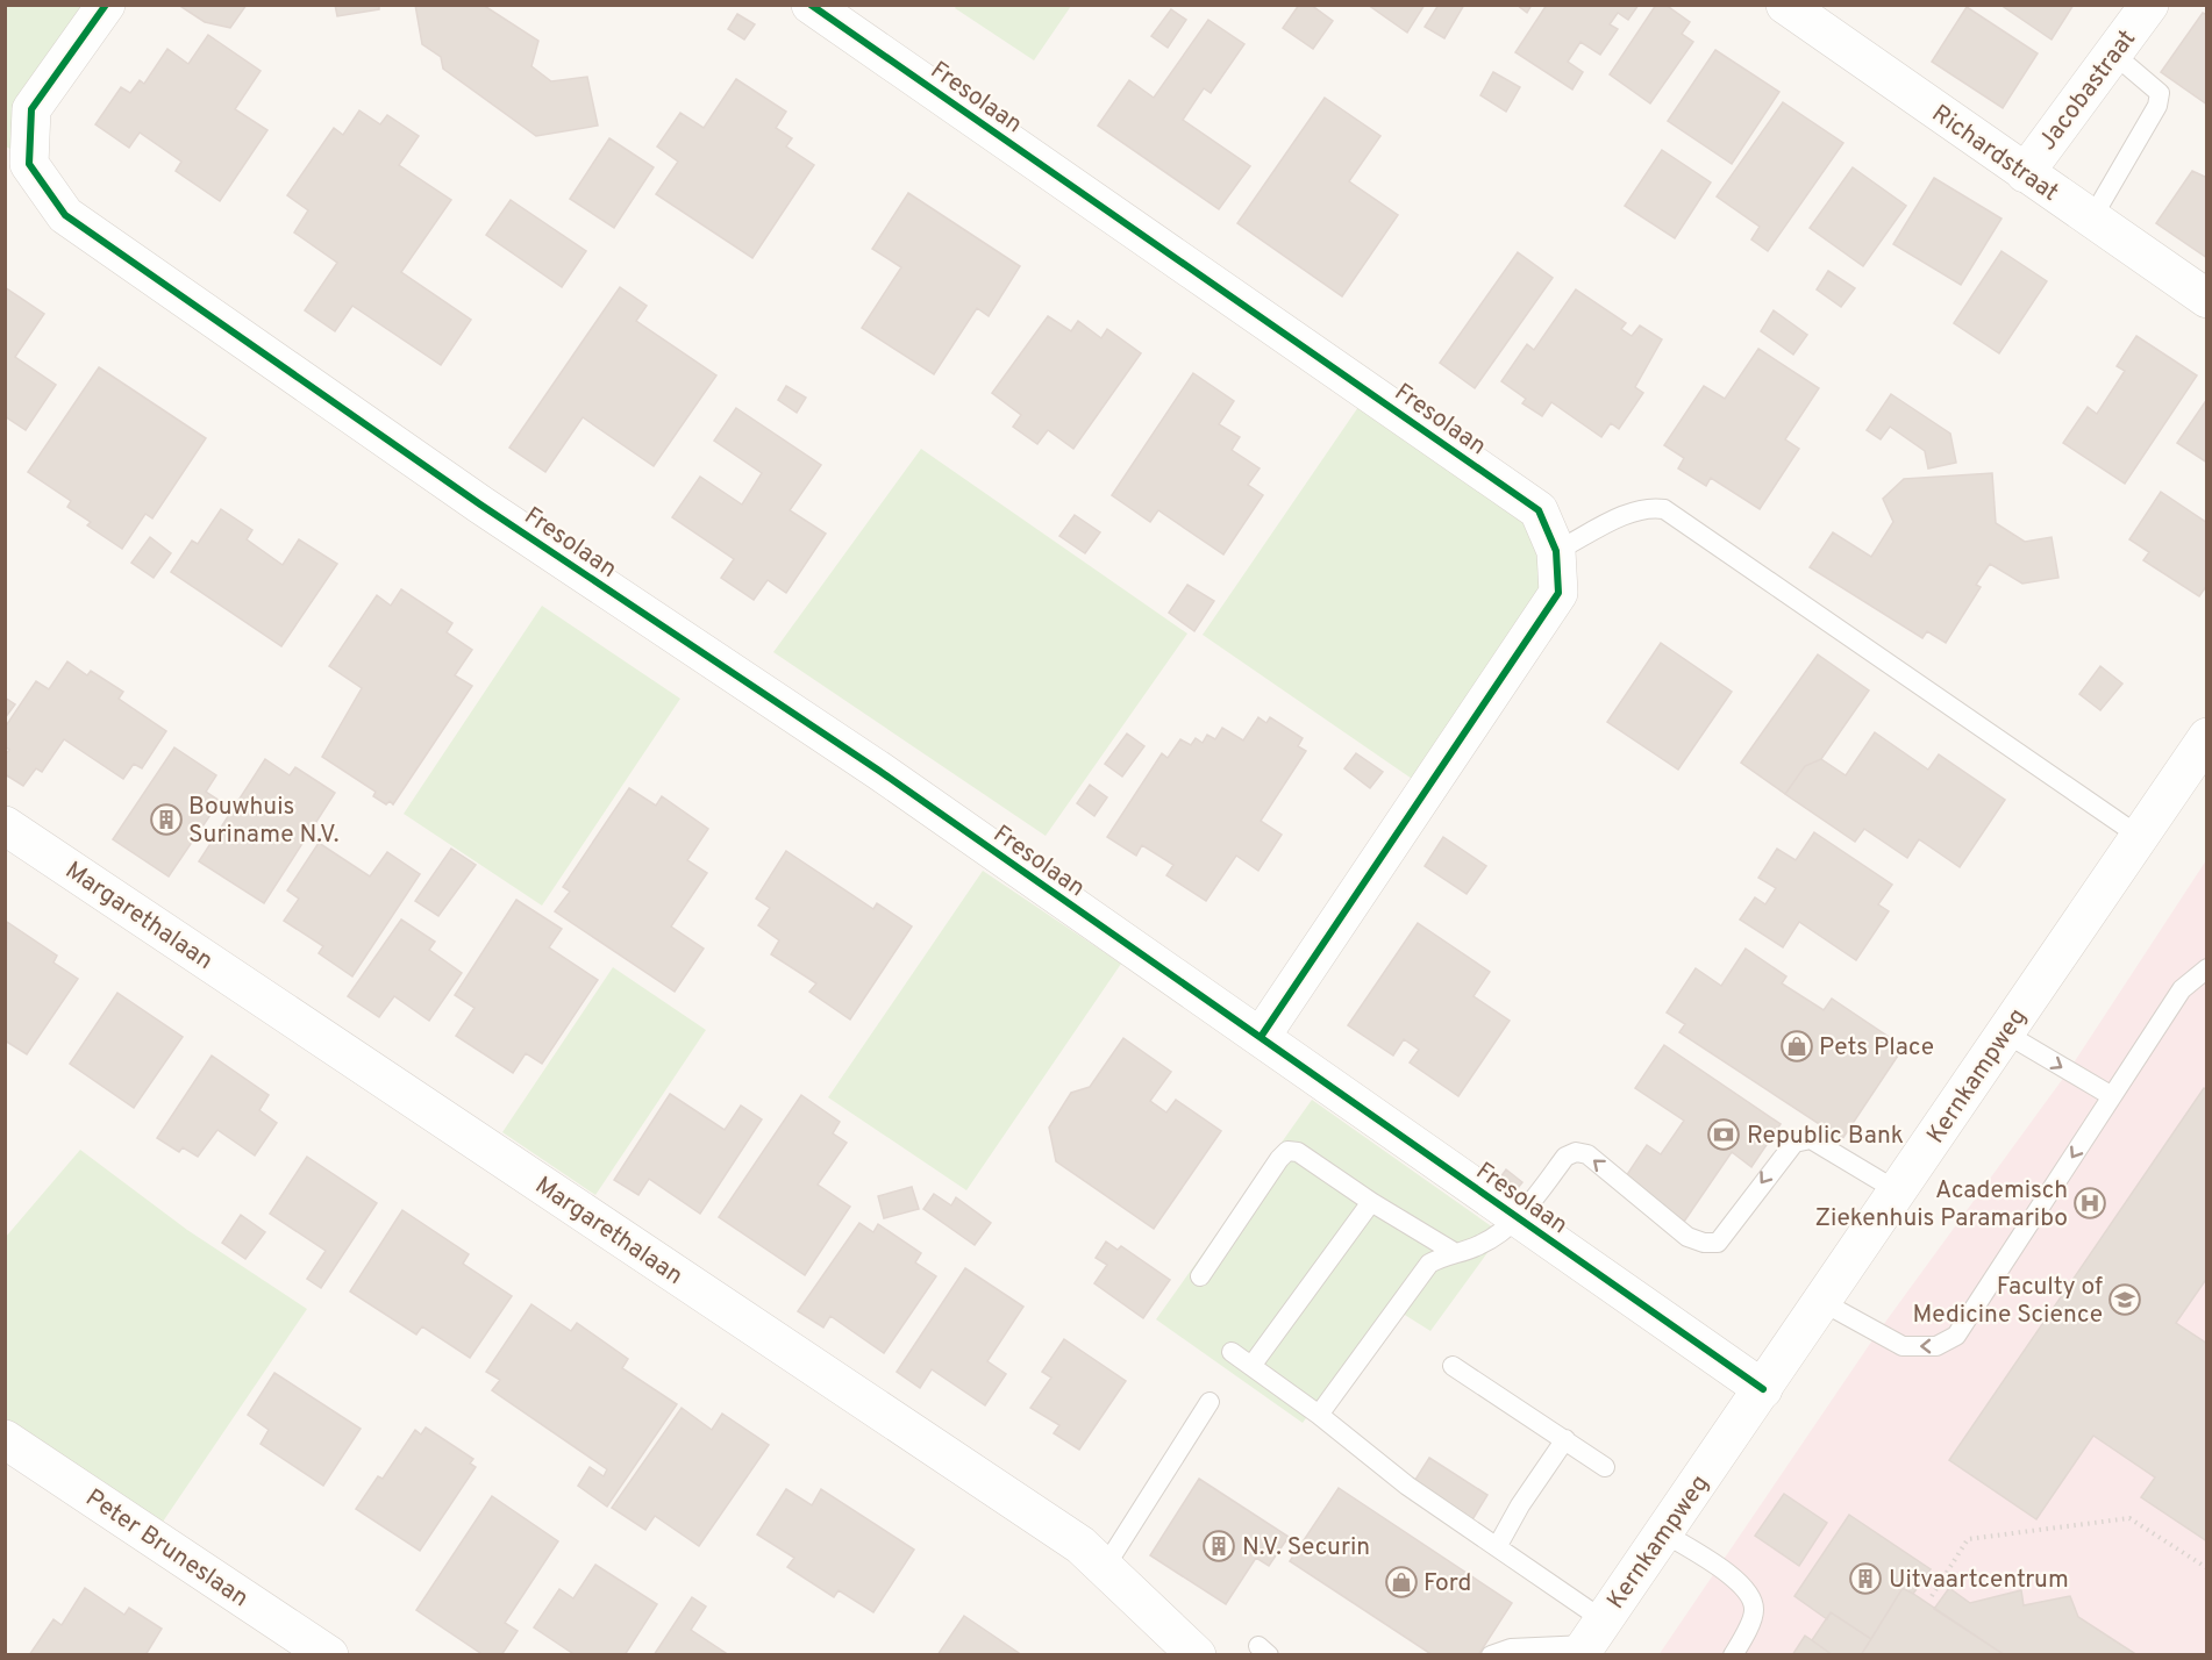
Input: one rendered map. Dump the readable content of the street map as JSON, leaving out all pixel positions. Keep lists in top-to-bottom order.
{
  "streets": {
    "street": [
      "Jacobastraat",
      "Fresolaan",
      "Richardstraat",
      "Margarethalaan",
      "Kernkampweg",
      "Peter Bruneslaan"
    ]
  },
  "crossings": [
    ["Jacobastraat", "Richardstraat"],
    ["Fresolaan", "Kernkampweg"]
  ],
  "places": {
    "building": ["Bouwhuis Suriname N.V.", "N.V. Securin", "Uitvaartcentrum"],
    "shop": ["Pets Place", "Ford"],
    "bank": ["Republic Bank"],
    "hospital": ["Academisch Ziekenhuis Paramaribo"],
    "school or university": ["Faculty of Medicine Science"]
  }
}
